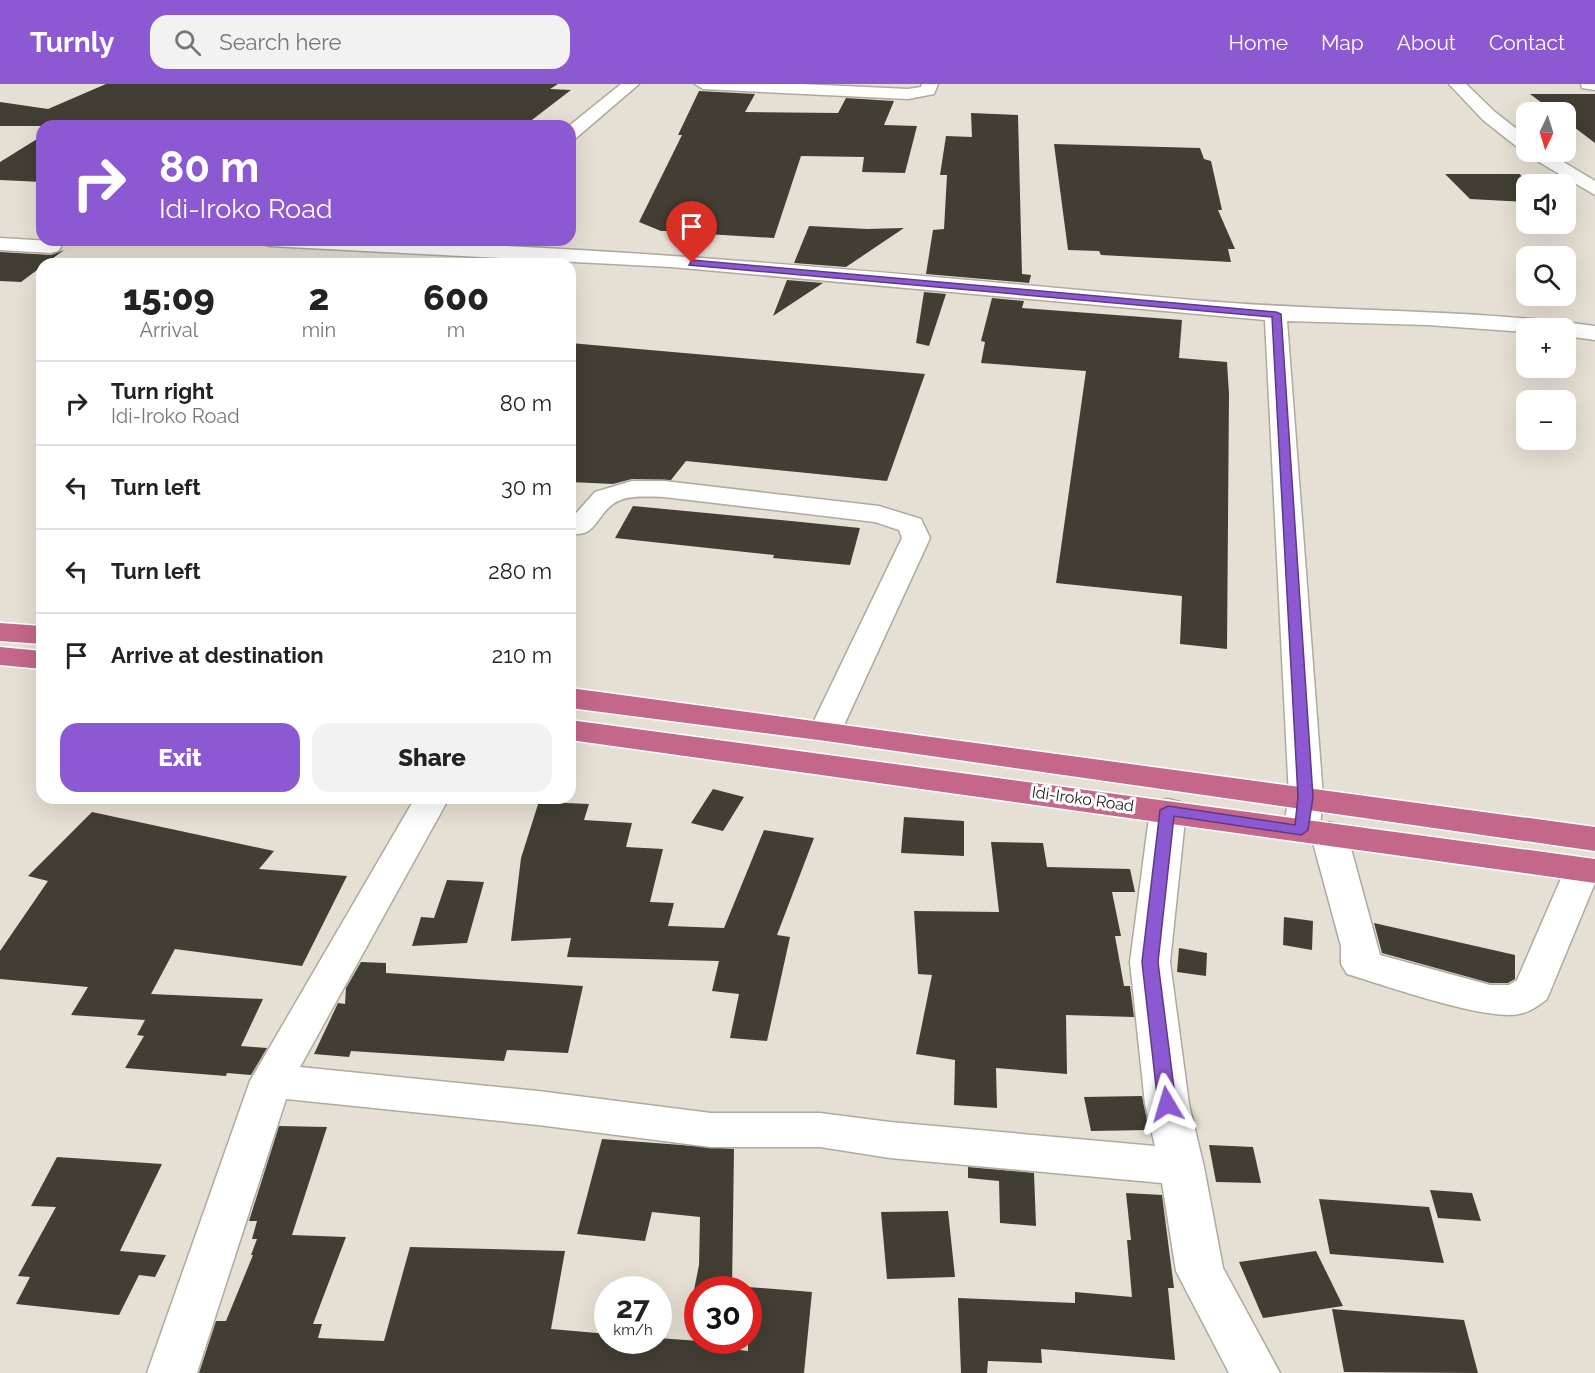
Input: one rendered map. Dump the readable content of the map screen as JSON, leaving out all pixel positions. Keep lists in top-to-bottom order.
{
  "streets": {
    "highway": ["Idi-Iroko Road"]
  },
  "north": "bottom",
  "page": {
    "header": "Turnly",
    "search": "Search here",
    "nav": [
      "Home",
      "Map",
      "About",
      "Contact"
    ],
    "map_buttons": ["+", "−"],
    "turn": ["80 m", "Idi-Iroko Road"],
    "eta": [
      "15:09",
      "Arrival",
      "2",
      "min",
      "600",
      "m"
    ],
    "list": [
      {
        "name": "Turn right",
        "note": "Idi-Iroko Road",
        "value": "80 m"
      },
      {
        "name": "Turn left",
        "value": "30 m"
      },
      {
        "name": "Turn left",
        "value": "280 m"
      },
      {
        "name": "Arrive at destination",
        "value": "210 m"
      }
    ],
    "buttons": ["Exit", "Share"],
    "speed": "27 km/h",
    "limit": "30"
  }
}
